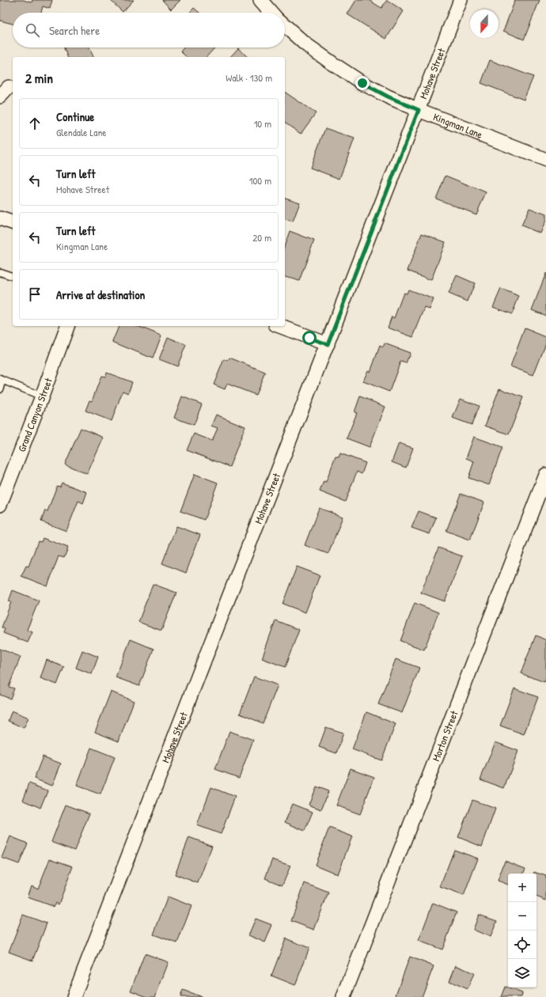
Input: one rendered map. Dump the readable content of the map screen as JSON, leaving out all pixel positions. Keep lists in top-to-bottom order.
{
  "streets": {
    "street": [
      "Mohave Street",
      "Kingman Lane",
      "Grand Canyon Street",
      "Morton Street"
    ]
  },
  "crossings": [
    ["Mohave Street", "Kingman Lane"]
  ],
  "north": "bottom",
  "page": {
    "search": "Search here",
    "heading": ["2 min", "Walk · 130 m"],
    "list": [
      ["Continue", "Glendale Lane", "10 m"],
      ["Turn left", "Mohave Street", "100 m"],
      ["Turn left", "Kingman Lane", "20 m"],
      "Arrive at destination"
    ],
    "map_buttons": ["+", "−"]
  }
}
